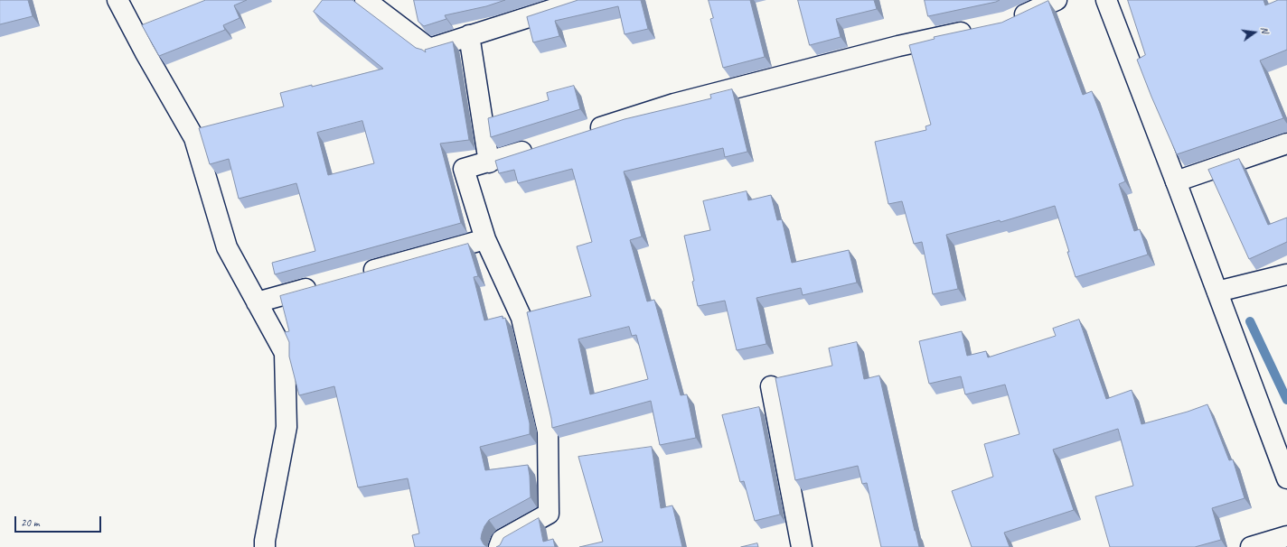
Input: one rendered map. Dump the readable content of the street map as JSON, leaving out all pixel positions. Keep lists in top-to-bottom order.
{
  "scale_bar": "20 m",
  "north": "right"
}
